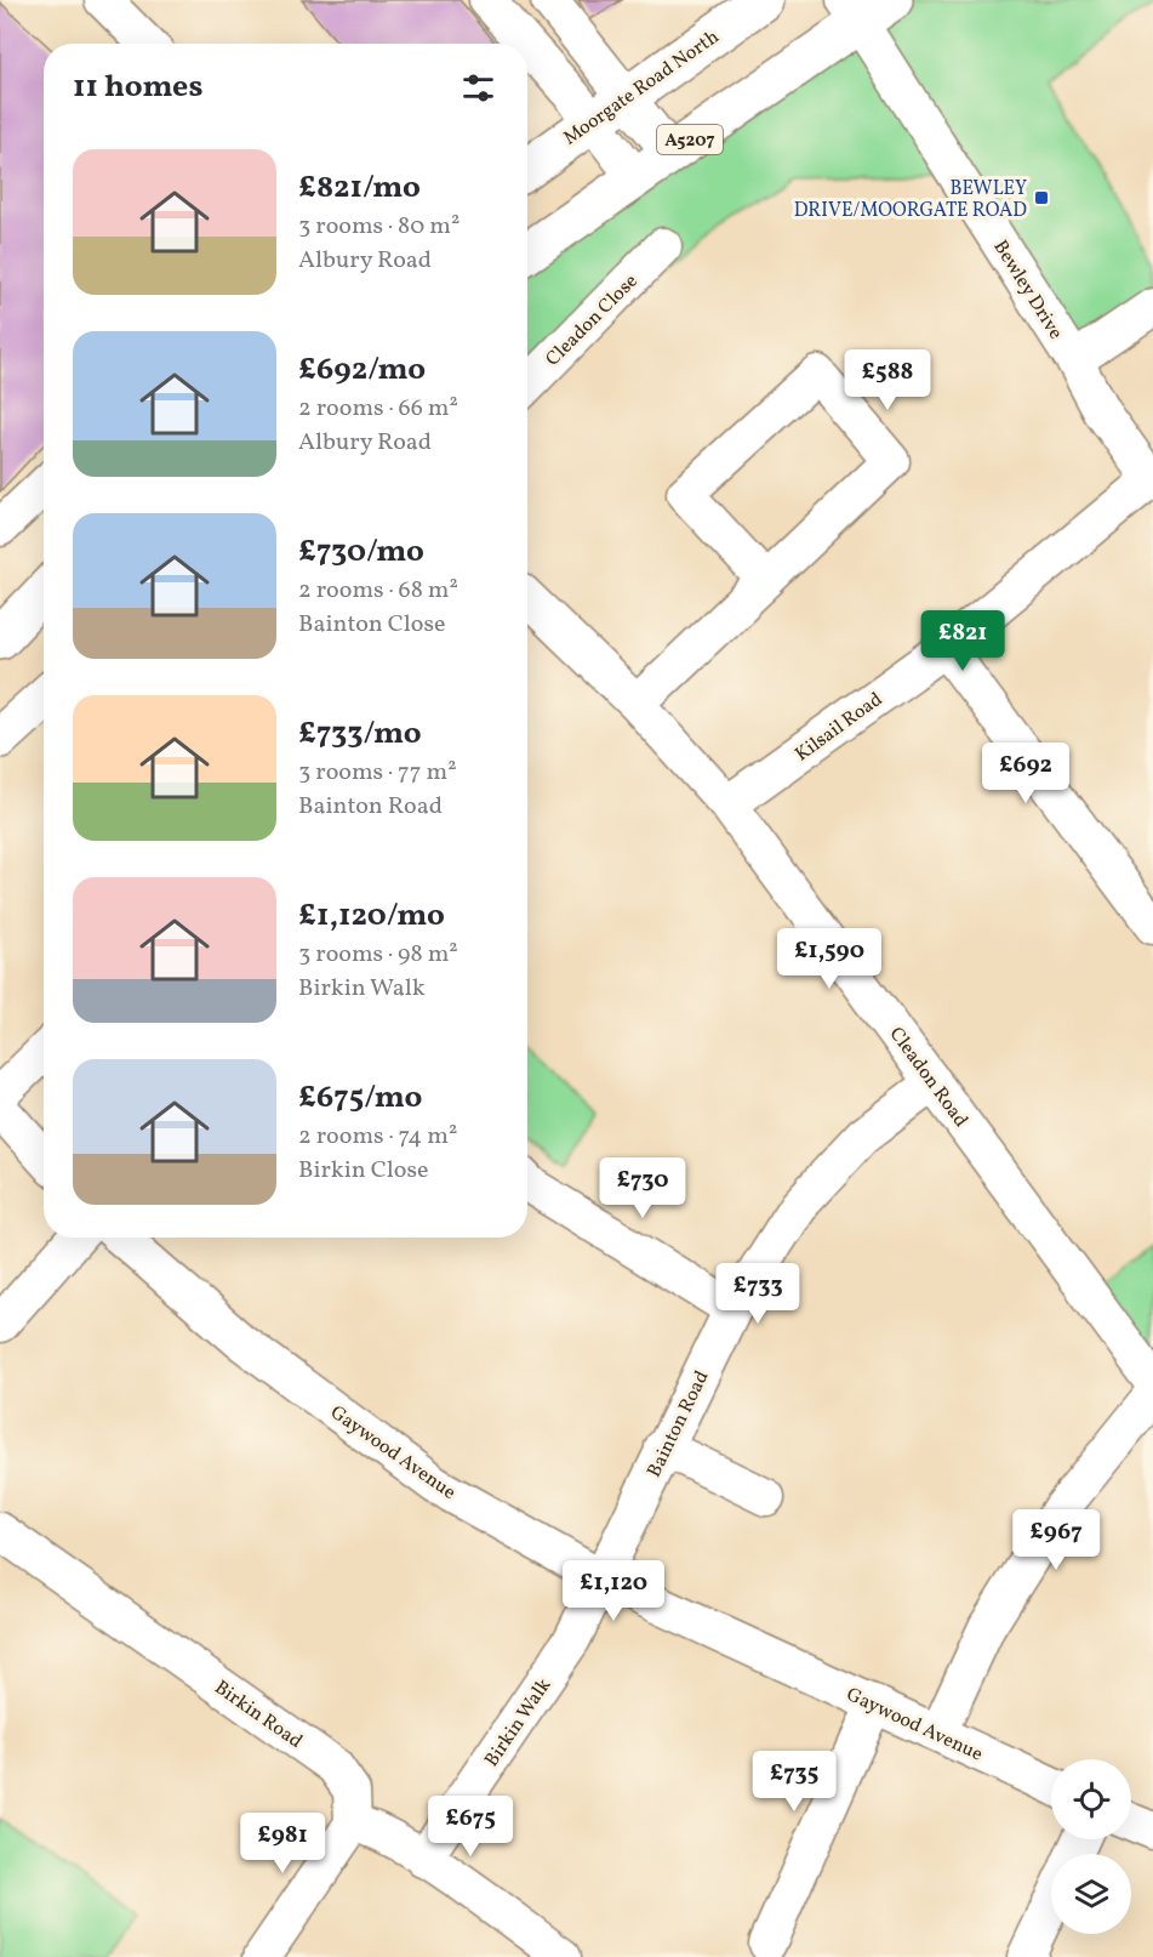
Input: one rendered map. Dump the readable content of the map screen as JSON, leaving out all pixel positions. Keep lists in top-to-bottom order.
{
  "streets": {
    "main road": ["Moorgate Road North", "A5207"],
    "street": [
      "Bewley Drive",
      "Cleadon Close",
      "Kilsail Road",
      "Cleadon Road",
      "Bainton Road",
      "Gaywood Avenue",
      "Birkin Road",
      "Birkin Walk"
    ]
  },
  "crossings": [
    ["A5207", "Bewley Drive"],
    ["Bewley Drive", "Kilsail Road"],
    ["Kilsail Road", "Cleadon Road"],
    ["Cleadon Road", "Bainton Road"],
    ["Bainton Road", "Gaywood Avenue"],
    ["Bainton Road", "Birkin Walk"],
    ["Gaywood Avenue", "Birkin Walk"]
  ],
  "places": {
    "transit": ["BEWLEY DRIVE/MOORGATE ROAD"]
  },
  "page": {
    "heading": "11 homes",
    "list": [
      {
        "name": "£821/mo",
        "note": "3 rooms · 80 m² · Albury Road"
      },
      {
        "name": "£692/mo",
        "note": "2 rooms · 66 m² · Albury Road"
      },
      {
        "name": "£730/mo",
        "note": "2 rooms · 68 m² · Bainton Close"
      },
      {
        "name": "£733/mo",
        "note": "3 rooms · 77 m² · Bainton Road"
      },
      {
        "name": "£1,120/mo",
        "note": "3 rooms · 98 m² · Birkin Walk"
      },
      {
        "name": "£675/mo",
        "note": "2 rooms · 74 m² · Birkin Close"
      }
    ],
    "price": [
      "£588",
      "£821",
      "£692",
      "£1,590",
      "£730",
      "£733",
      "£967",
      "£1,120",
      "£735",
      "£675",
      "£981"
    ]
  }
}
